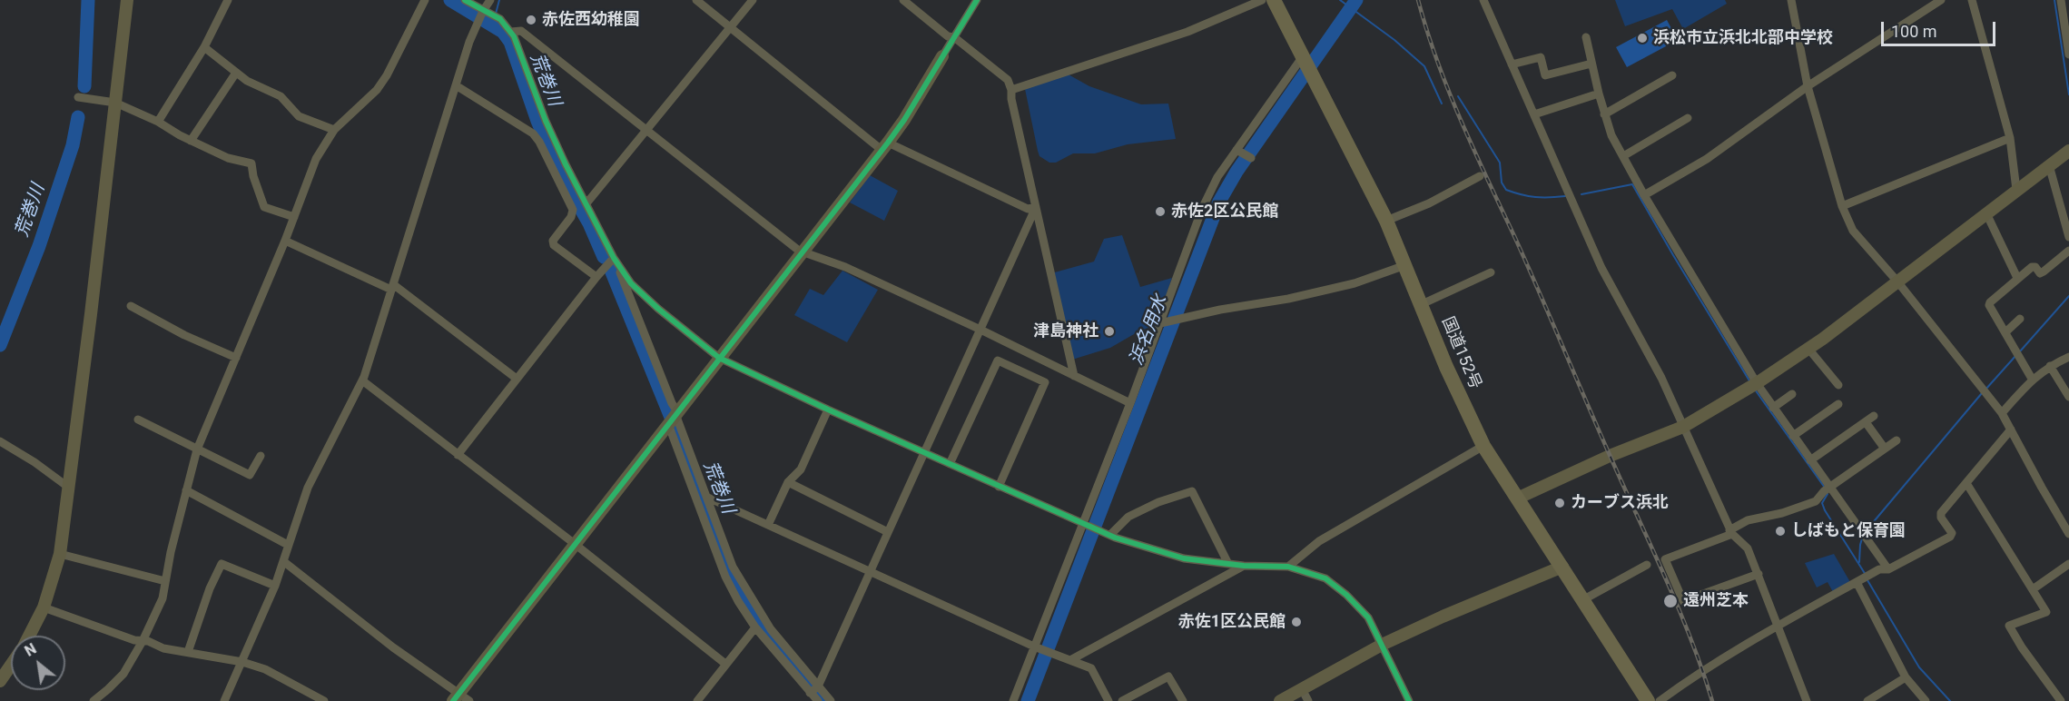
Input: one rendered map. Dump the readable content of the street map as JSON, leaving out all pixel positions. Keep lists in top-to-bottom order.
{
  "streets": {
    "highway": ["国道152号"]
  },
  "water": ["荒巻川", "浜名用水"],
  "places": [
    "赤佐西幼稚園",
    "浜松市立浜北北部中学校",
    "赤佐2区公民館",
    "津島神社",
    "カーブス浜北",
    "しばもと保育園",
    "遠州芝本",
    "赤佐1区公民館"
  ],
  "scale_bar": "100 m",
  "north": "top left"
}
